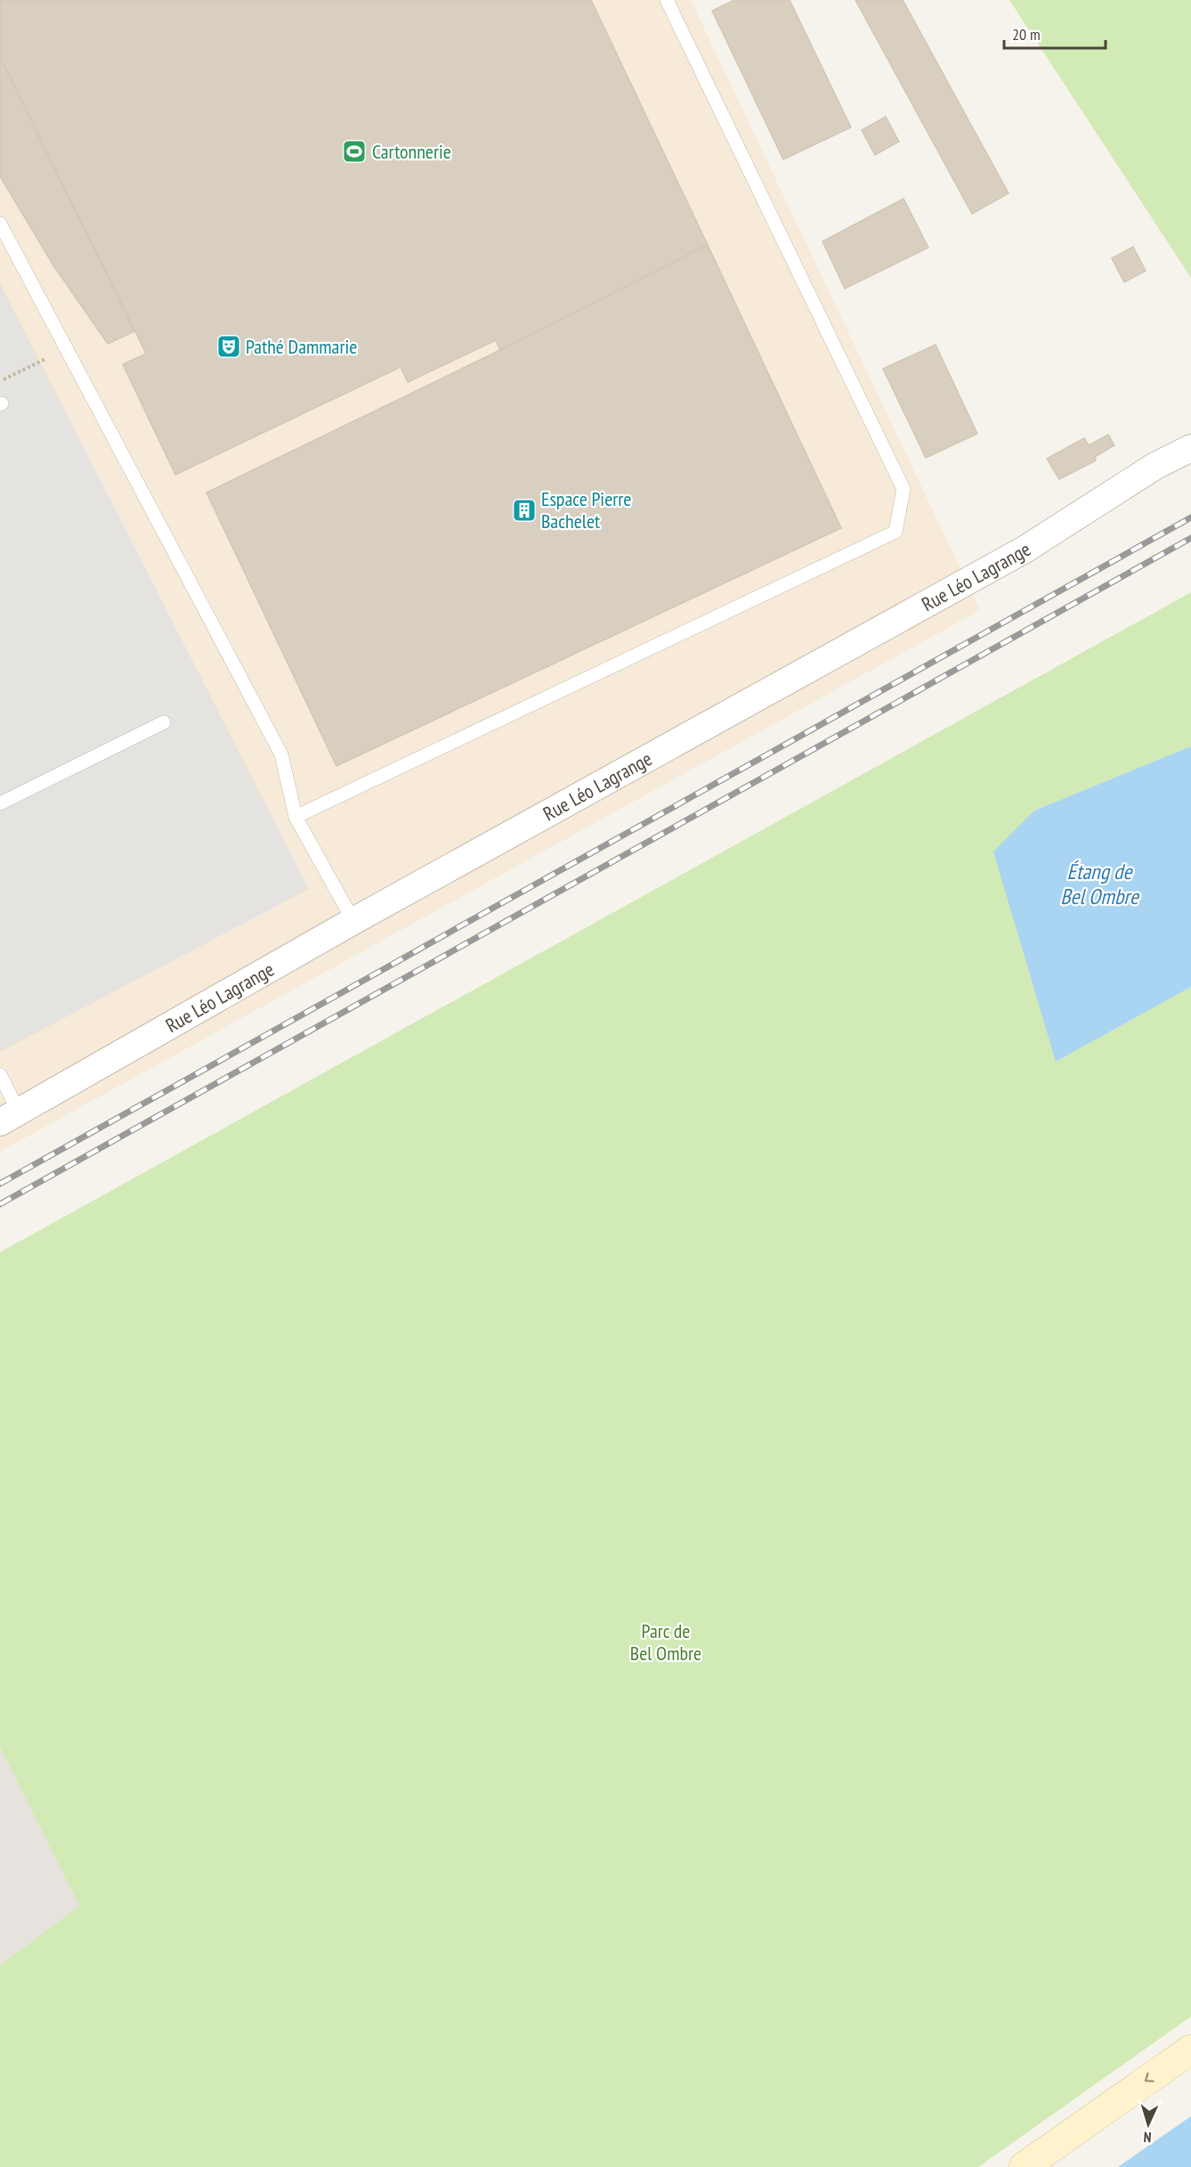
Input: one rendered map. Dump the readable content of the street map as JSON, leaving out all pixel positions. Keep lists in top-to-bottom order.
{
  "streets": {
    "street": ["Rue Léo Lagrange"]
  },
  "water": ["Étang de Bel Ombre"],
  "parks": ["Parc de Bel Ombre"],
  "places": {
    "sports": ["Cartonnerie"],
    "theatre": ["Pathé Dammarie"],
    "building": ["Espace Pierre Bachelet"]
  },
  "scale_bar": "20 m",
  "north": "bottom"
}
